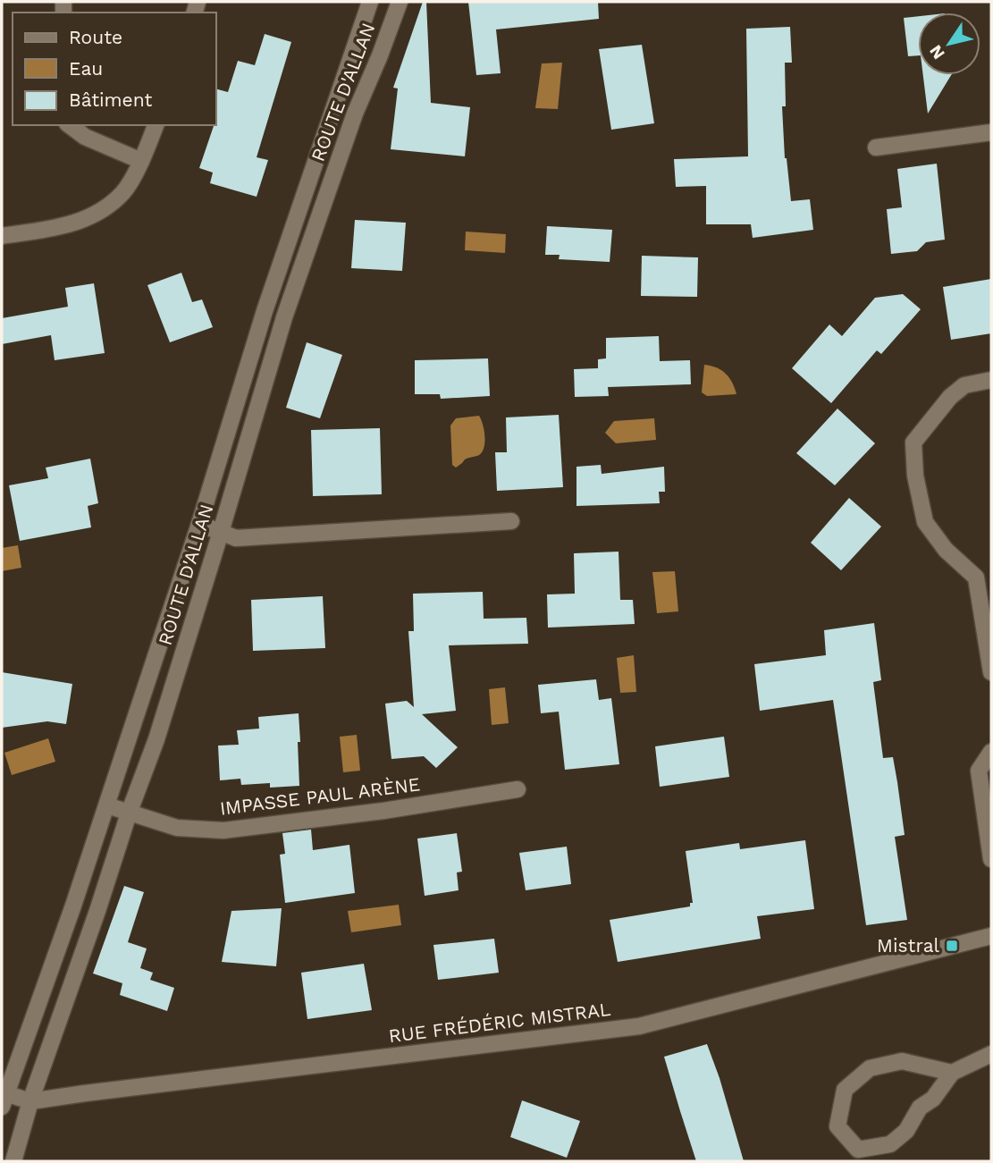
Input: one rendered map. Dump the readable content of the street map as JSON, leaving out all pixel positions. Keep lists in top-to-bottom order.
{
  "streets": {
    "street": ["ROUTE D'ALLAN", "IMPASSE PAUL ARÈNE", "RUE FRÉDÉRIC MISTRAL"]
  },
  "crossings": [
    ["ROUTE D'ALLAN", "IMPASSE PAUL ARÈNE"],
    ["ROUTE D'ALLAN", "RUE FRÉDÉRIC MISTRAL"]
  ],
  "places": {
    "transit": ["Mistral"]
  },
  "legend": ["Route", "Eau", "Bâtiment"],
  "north": "bottom left"
}
